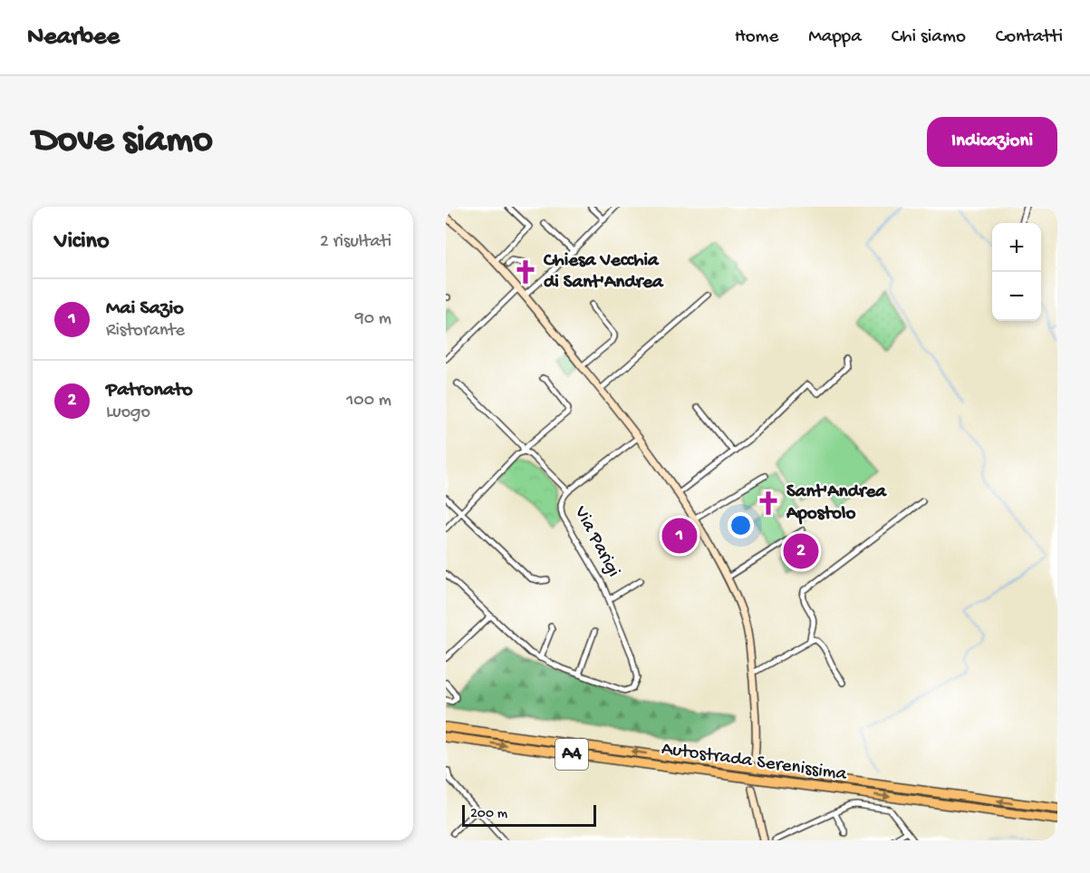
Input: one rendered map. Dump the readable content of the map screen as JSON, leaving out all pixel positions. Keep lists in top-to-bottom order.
{
  "streets": {
    "highway": ["A4", "Autostrada Serenissima"],
    "street": ["Via Parigi"]
  },
  "places": {
    "church": ["Chiesa Vecchia di Sant'Andrea", "Sant'Andrea Apostolo"]
  },
  "scale_bar": "200 m",
  "page": {
    "header": "Nearbee",
    "nav": [
      "Home",
      "Mappa",
      "Chi siamo",
      "Contatti"
    ],
    "buttons": "Indicazioni",
    "title": "Dove siamo",
    "heading": ["Vicino", "2 risultati"],
    "map_buttons": ["+", "−"],
    "list": [
      {
        "mark": "1",
        "name": "Mai Sazio",
        "note": "Ristorante",
        "value": "90 m"
      },
      {
        "mark": "2",
        "name": "Patronato",
        "note": "Luogo",
        "value": "100 m"
      }
    ],
    "pins": ["1", "2"],
    "scale": "200 m"
  }
}
